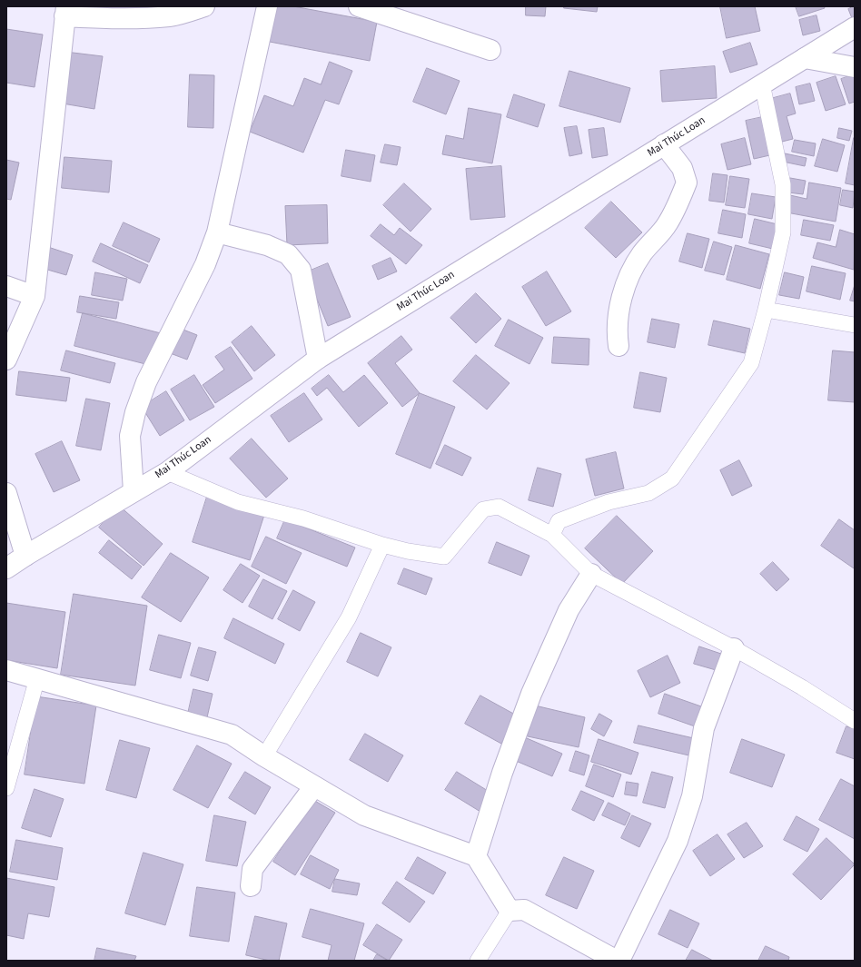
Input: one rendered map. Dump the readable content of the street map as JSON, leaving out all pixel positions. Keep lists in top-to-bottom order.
{
  "streets": {
    "street": ["Mai Thúc Loan"]
  }
}
